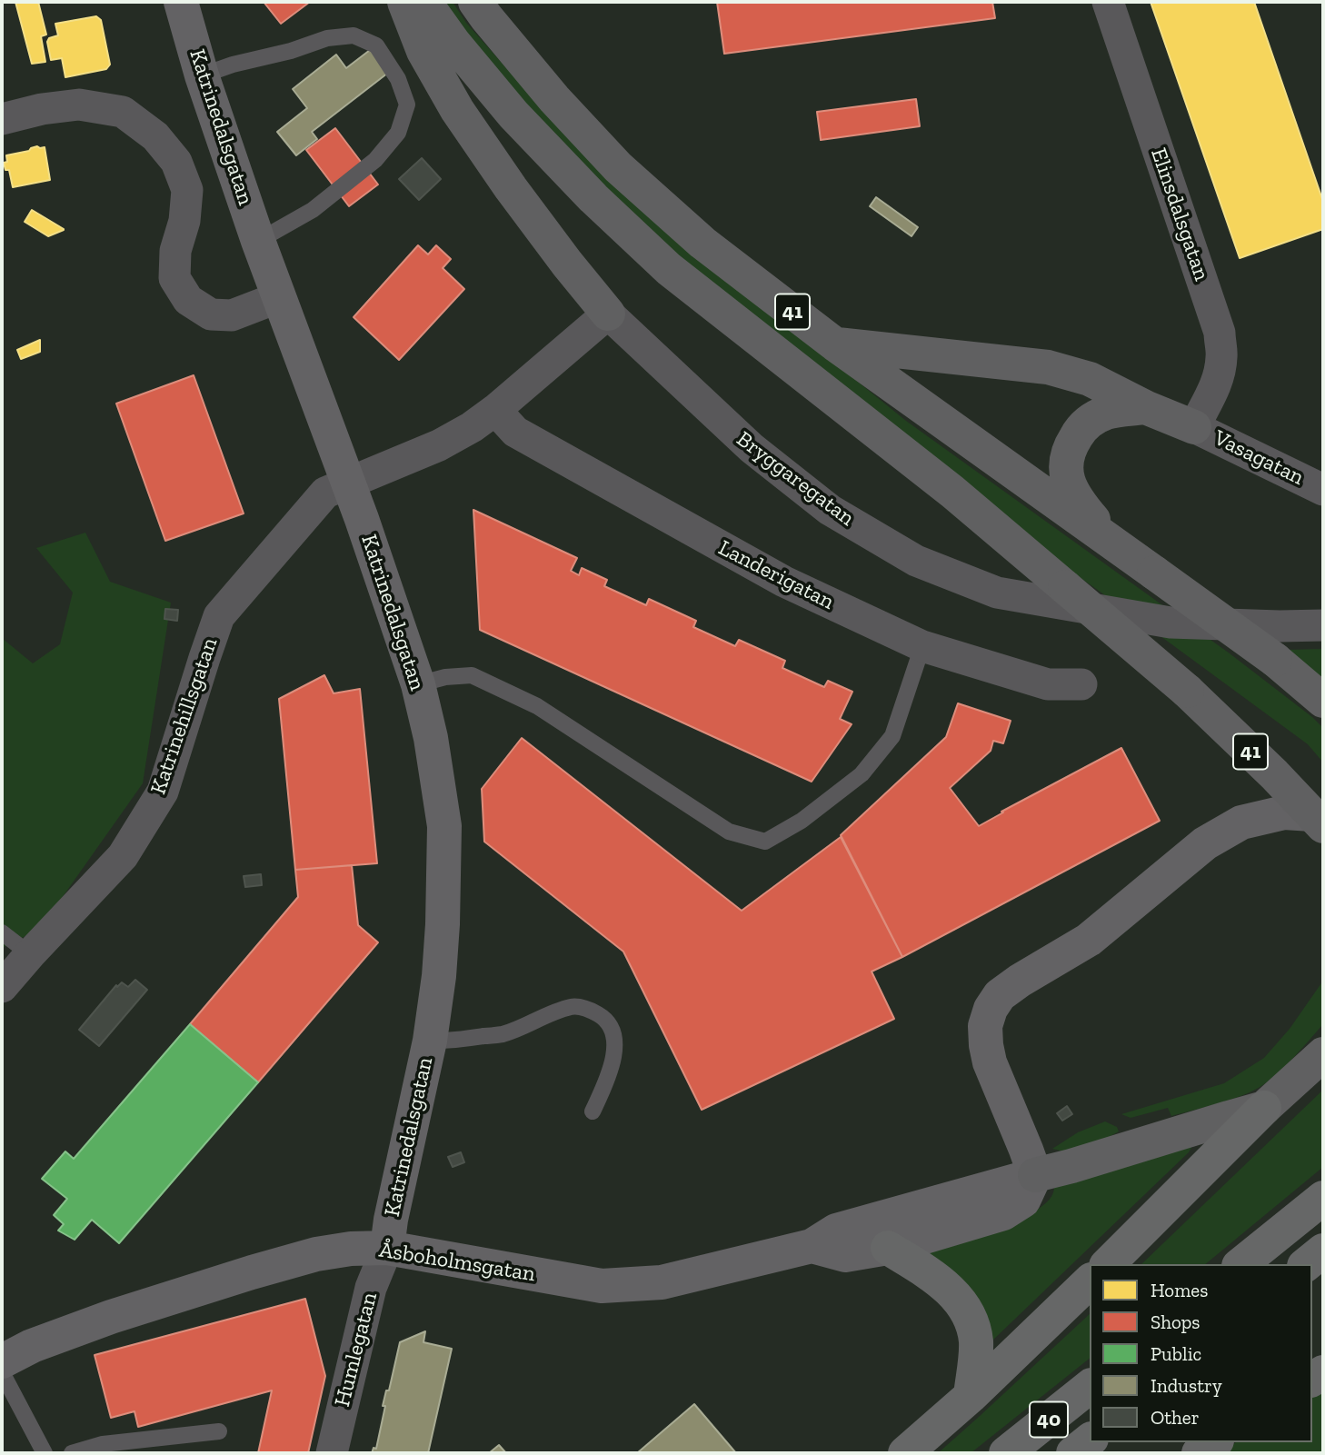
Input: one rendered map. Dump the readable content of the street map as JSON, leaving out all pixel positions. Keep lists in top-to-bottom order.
{
  "streets": {
    "highway": ["40"],
    "main road": ["41"],
    "street": [
      "Katrinedalsgatan",
      "Elinsdalsgatan",
      "Vasagatan",
      "Bryggaregatan",
      "Landerigatan",
      "Katrinehillsgatan",
      "Åsboholmsgatan",
      "Humlegatan"
    ]
  },
  "crossings": [
    ["Katrinedalsgatan", "Katrinehillsgatan"],
    ["Katrinedalsgatan", "Åsboholmsgatan"],
    ["Katrinedalsgatan", "Humlegatan"],
    ["Elinsdalsgatan", "Vasagatan"],
    ["Åsboholmsgatan", "Humlegatan"]
  ],
  "legend": [
    "Homes",
    "Shops",
    "Public",
    "Industry",
    "Other"
  ]
}
